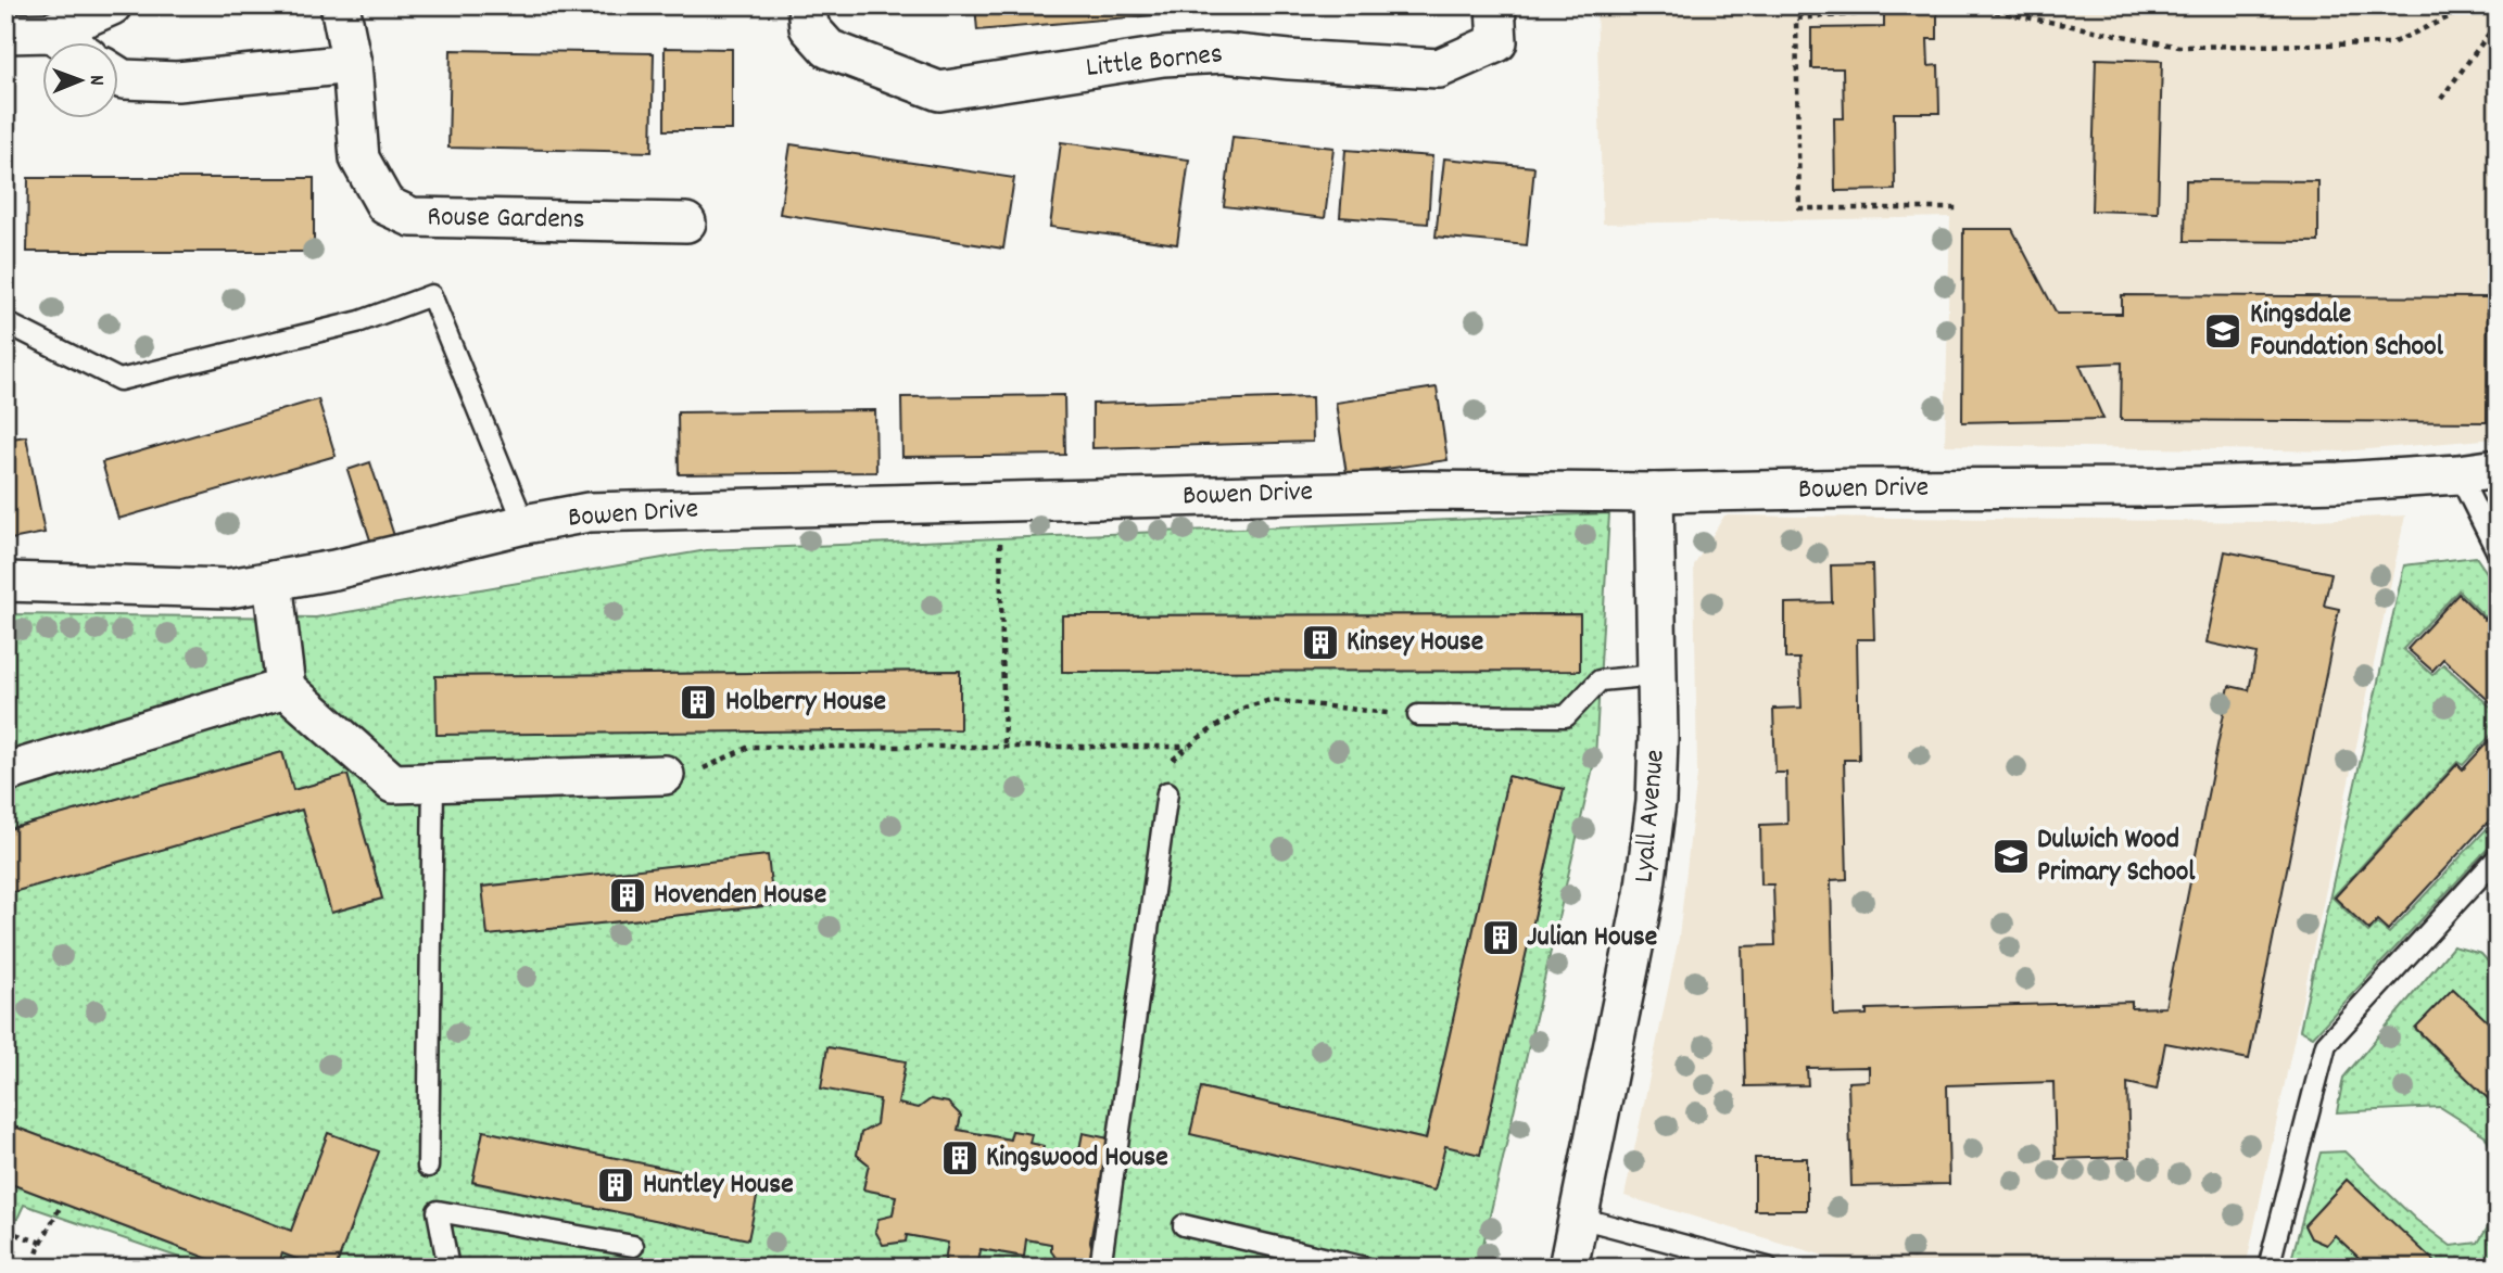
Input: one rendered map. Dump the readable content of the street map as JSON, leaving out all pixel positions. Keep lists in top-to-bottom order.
{
  "streets": {
    "street": [
      "Little Bornes",
      "Rouse Gardens",
      "Bowen Drive",
      "Lyall Avenue"
    ]
  },
  "crossings": [
    ["Bowen Drive", "Lyall Avenue"]
  ],
  "places": {
    "school or university": ["Kingsdale Foundation School", "Dulwich Wood Primary School"],
    "building": [
      "Kinsey House",
      "Holberry House",
      "Hovenden House",
      "Julian House",
      "Kingswood House",
      "Huntley House"
    ]
  },
  "north": "right"
}
